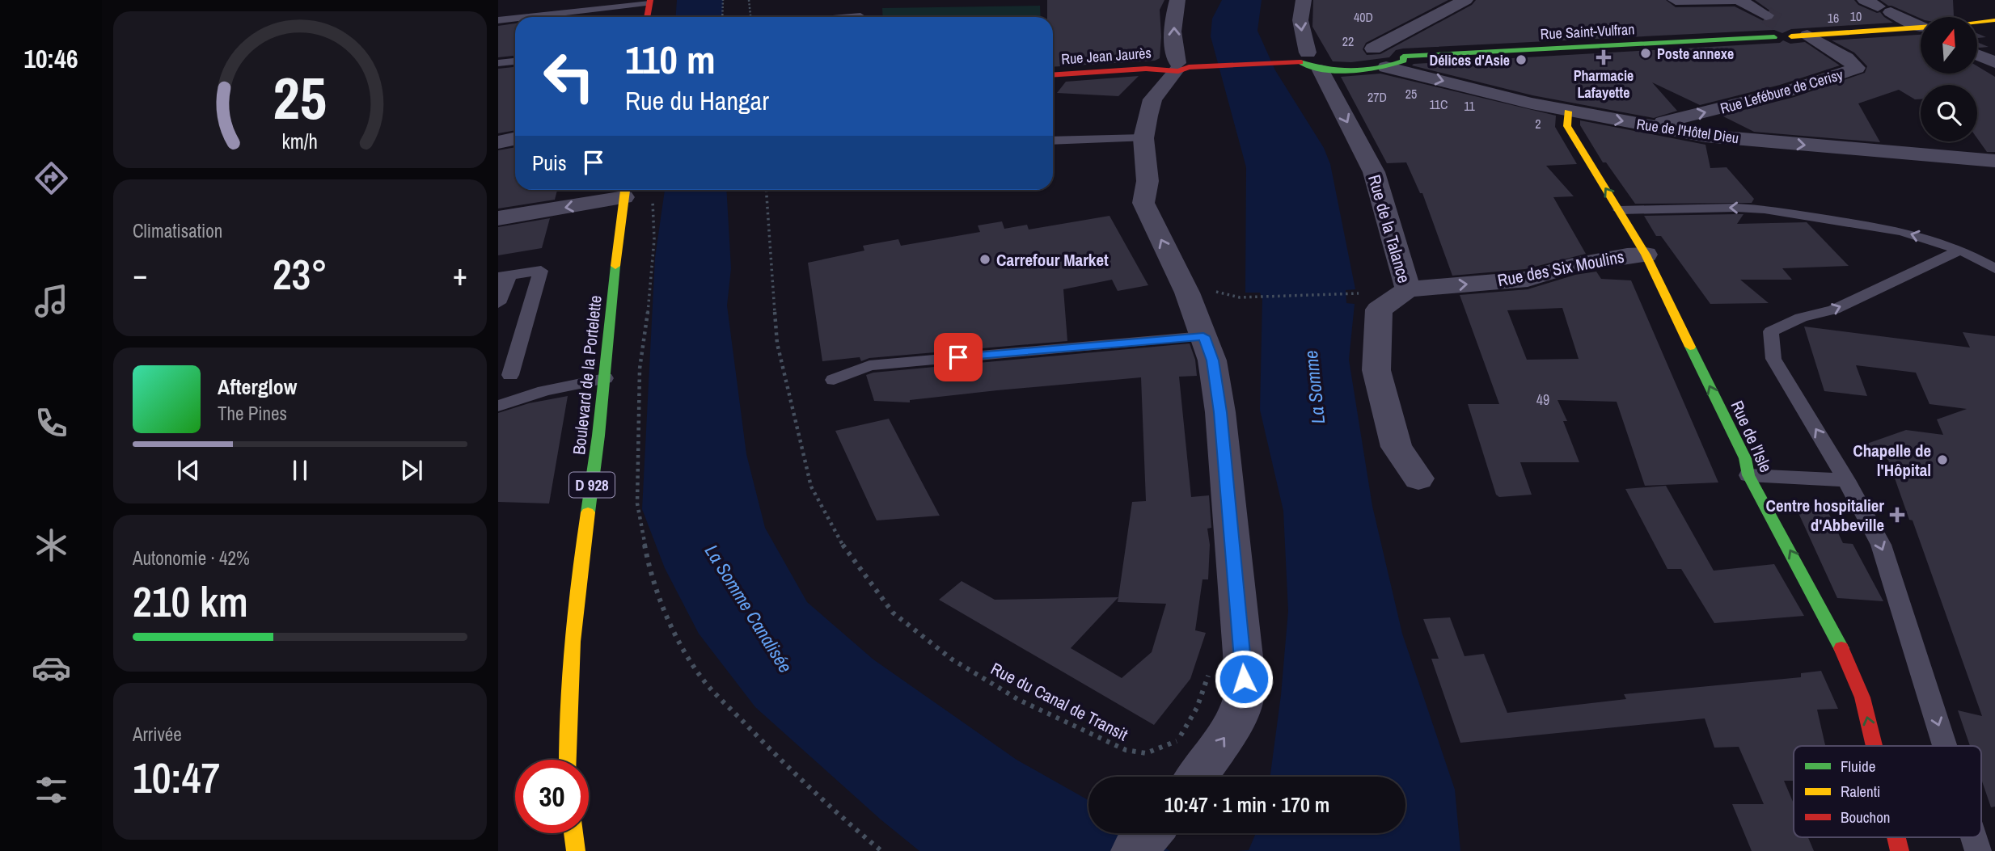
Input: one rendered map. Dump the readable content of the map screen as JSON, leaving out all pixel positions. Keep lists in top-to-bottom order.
{
  "streets": {
    "street": [
      "Rue Saint-Vulfran",
      "Rue Jean Jaurès",
      "Rue Lefébure de Cerisy",
      "Rue de l'Hôtel Dieu",
      "Rue de la Talance",
      "Rue des Six Moulins",
      "Boulevard de la Portelette",
      "Rue de l'Isle",
      "D 928"
    ],
    "path": ["Rue du Canal de Transit"]
  },
  "crossings": [
    ["Rue Saint-Vulfran", "Rue Jean Jaurès"],
    ["Rue Saint-Vulfran", "Rue de l'Hôtel Dieu"],
    ["Rue Saint-Vulfran", "Rue de la Talance"],
    ["Rue Lefébure de Cerisy", "Rue de l'Hôtel Dieu"],
    ["Rue de l'Hôtel Dieu", "Rue de l'Isle"],
    ["Rue de la Talance", "Rue des Six Moulins"],
    ["Rue des Six Moulins", "Rue de l'Isle"]
  ],
  "one_way": ["Rue de l'Isle"],
  "water": ["La Somme", "La Somme Canalisée"],
  "places": {
    "other": [
      "Poste annexe",
      "Délices d'Asie",
      "Carrefour Market",
      "Chapelle de l'Hôpital"
    ],
    "health": ["Pharmacie Lafayette", "Centre hospitalier d'Abbeville"]
  },
  "house_numbers": [
    "10",
    "40D",
    "16",
    "22",
    "25",
    "27D",
    "11C",
    "11",
    "2",
    "49"
  ],
  "legend": ["Fluide", "Ralenti", "Bouchon"],
  "north": "top",
  "page": {
    "tabs": "10:46",
    "turn": ["110 m", "Rue du Hangar"],
    "then": "Puis",
    "tile": [
      "Climatisation",
      ["Autonomie · 42%", "210 km"],
      ["Arrivée", "10:47"]
    ],
    "heat": ["−", "23°", "+"],
    "song": ["Afterglow", "The Pines"],
    "limit": "30",
    "trip": "10:47 · 1 min · 170 m",
    "gauge": ["25", "km/h"]
  }
}
